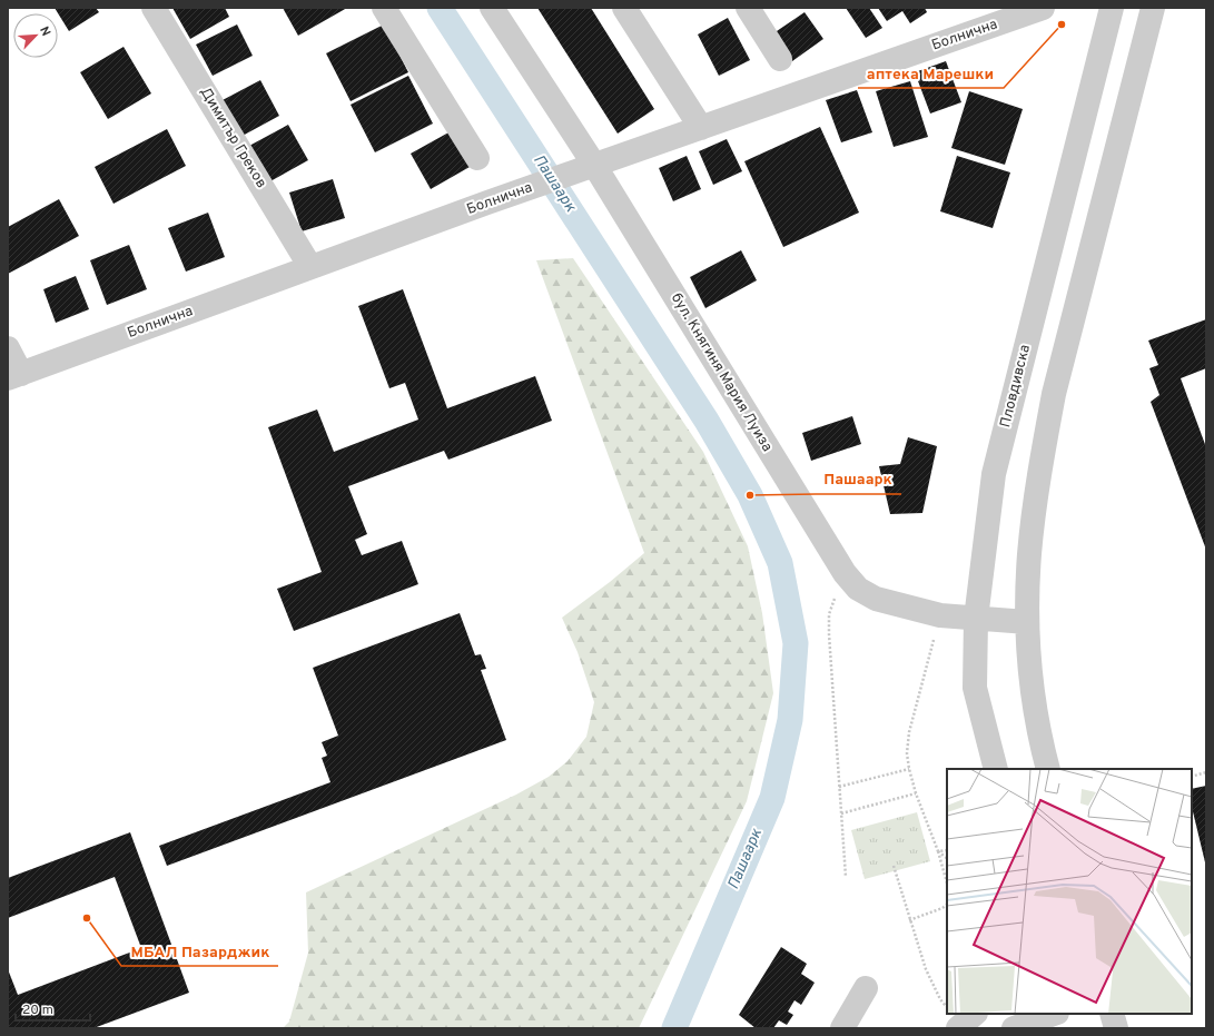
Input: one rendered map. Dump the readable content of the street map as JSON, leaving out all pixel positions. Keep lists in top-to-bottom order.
{
  "streets": {
    "street": [
      "Болнична",
      "Димитър Греков",
      "бул. Княгиня Мария Луиза",
      "Пловдивска"
    ]
  },
  "crossings": [
    ["Болнична", "Димитър Греков"],
    ["Болнична", "бул. Княгиня Мария Луиза"],
    ["бул. Княгиня Мария Луиза", "Пловдивска"]
  ],
  "water": ["Пашаарк"],
  "places": ["аптека Марешки", "Пашаарк", "МБАЛ Пазарджик"],
  "scale_bar": "20 m",
  "north": "top right"
}
